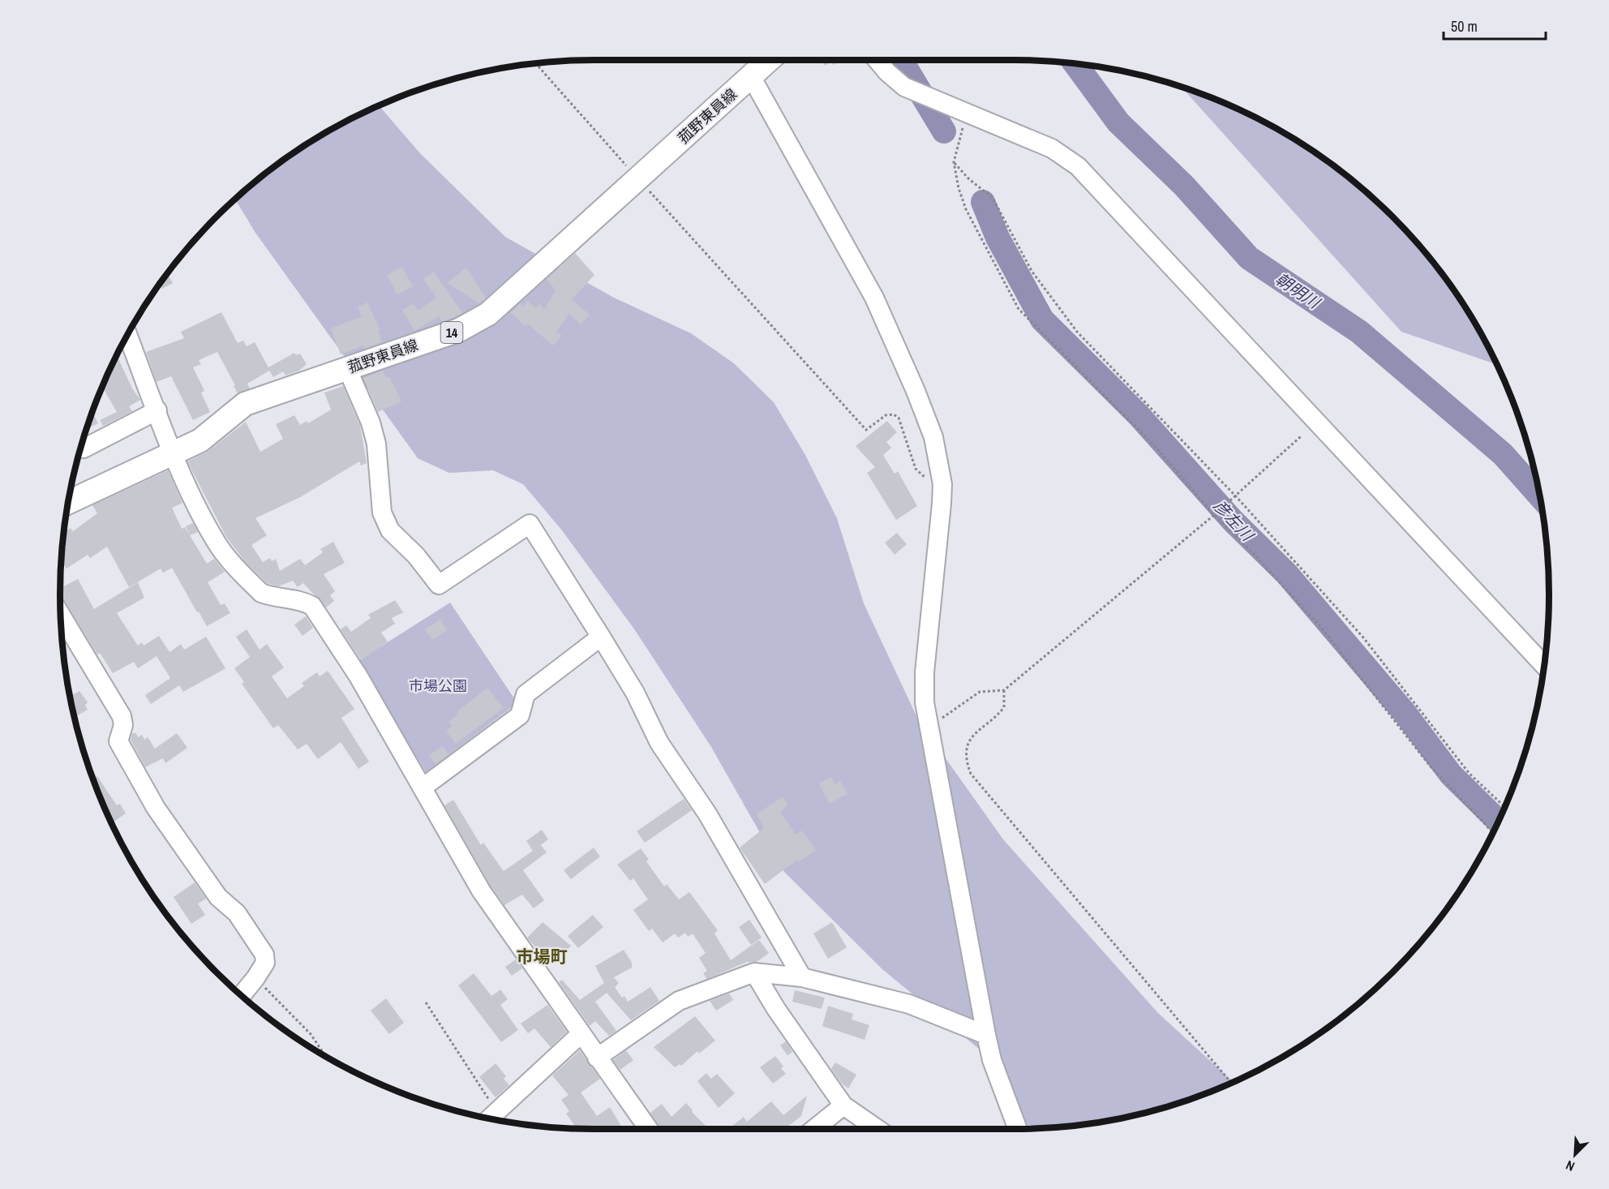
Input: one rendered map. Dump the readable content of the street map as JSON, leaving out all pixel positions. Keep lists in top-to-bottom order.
{
  "streets": {
    "main road": ["菰野東員線", "14"]
  },
  "districts": ["市場町"],
  "water": ["朝明川", "彦左川"],
  "parks": ["市場公園"],
  "scale_bar": "50 m",
  "north": "bottom left"
}
